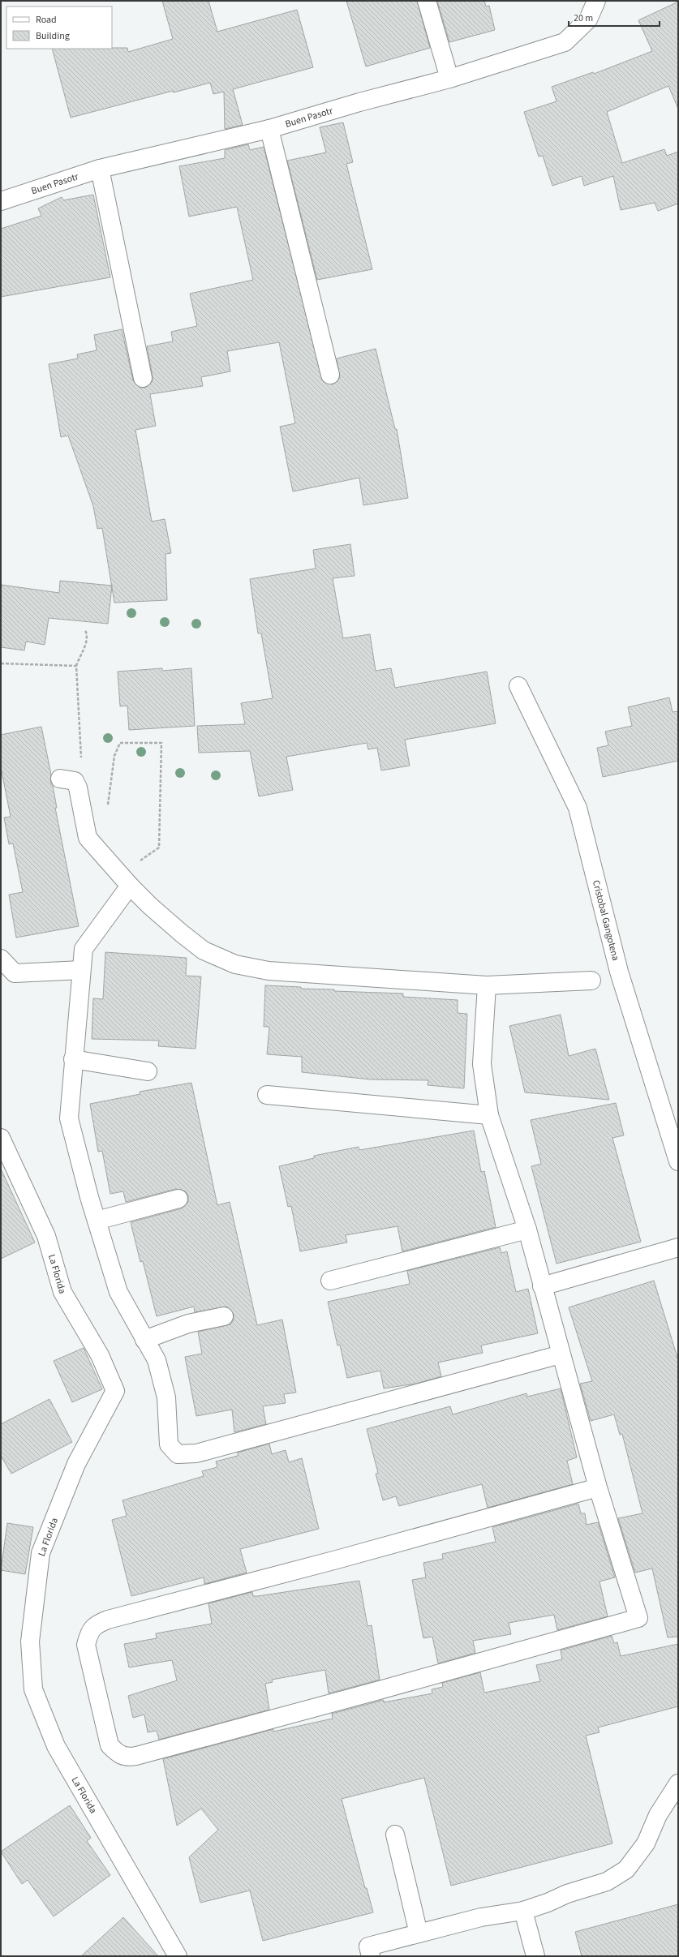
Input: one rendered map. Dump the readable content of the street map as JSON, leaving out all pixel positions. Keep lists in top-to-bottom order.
{
  "streets": {
    "street": ["Buen Pasotr", "Cristobal Gangotena", "La Florida"]
  },
  "legend": ["Road", "Building"],
  "scale_bar": "20 m"
}
